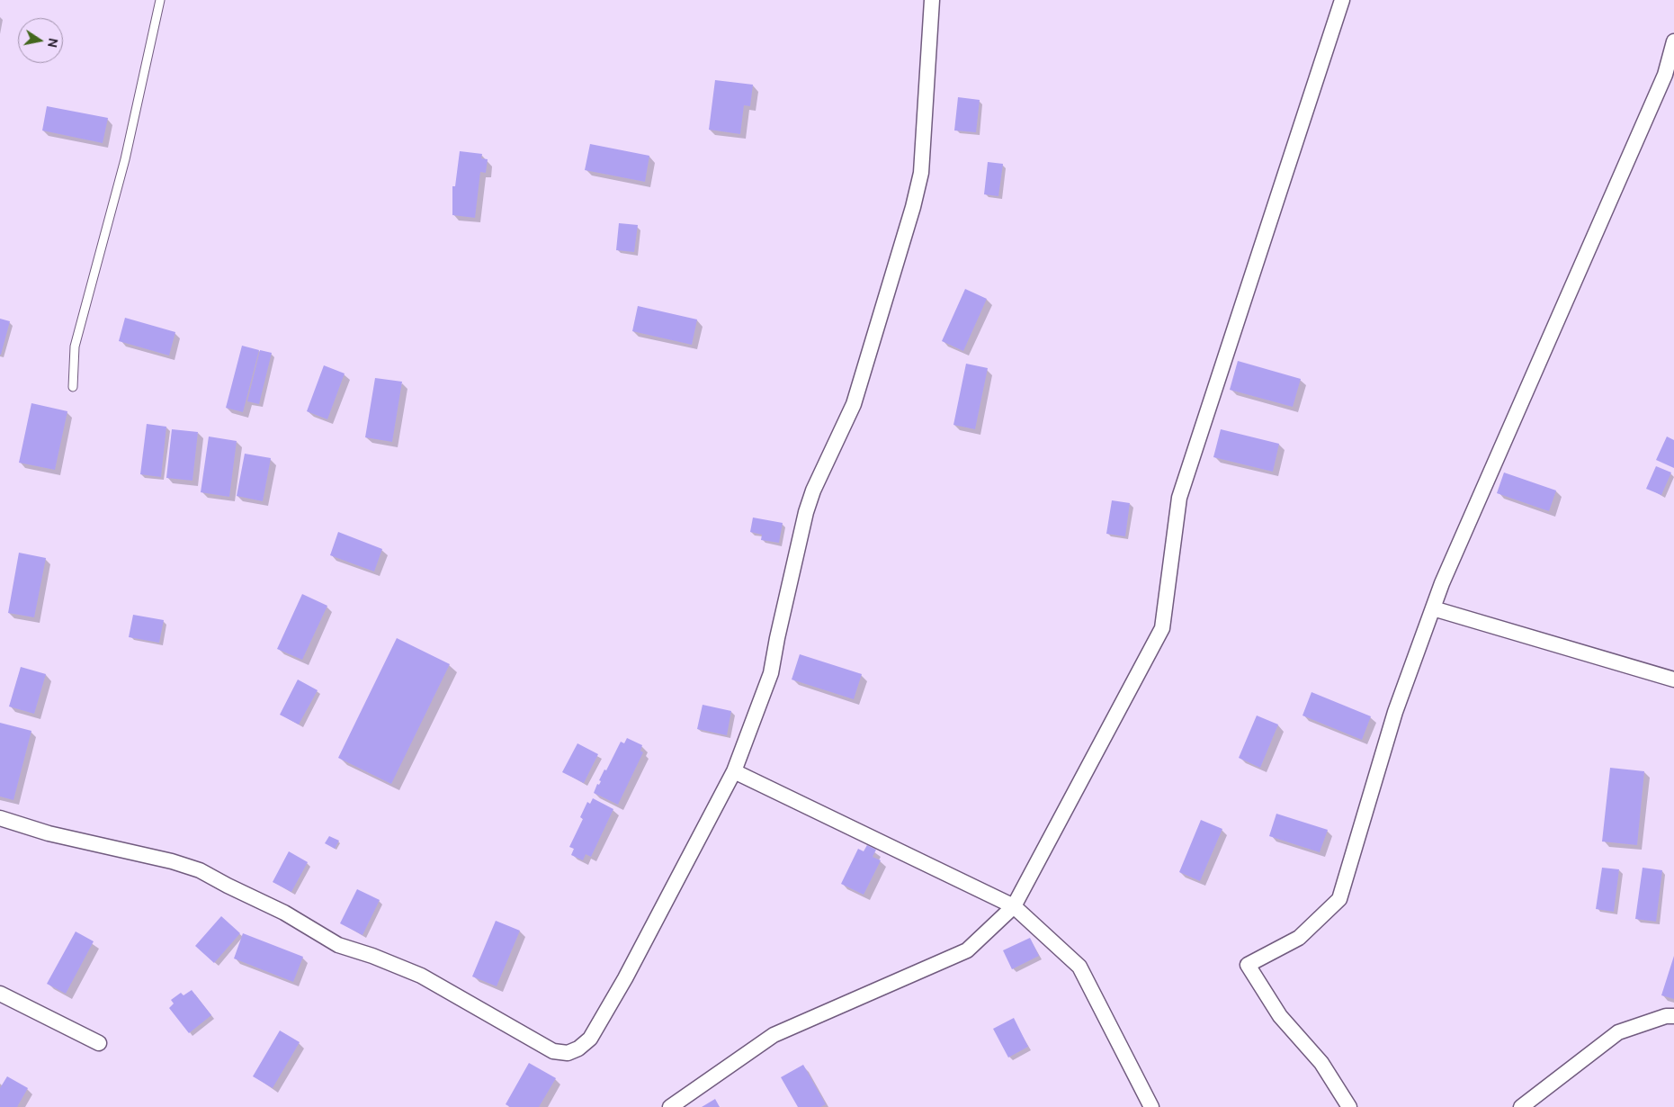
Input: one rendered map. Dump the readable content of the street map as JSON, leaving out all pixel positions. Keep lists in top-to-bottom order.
{
  "north": "right"
}
